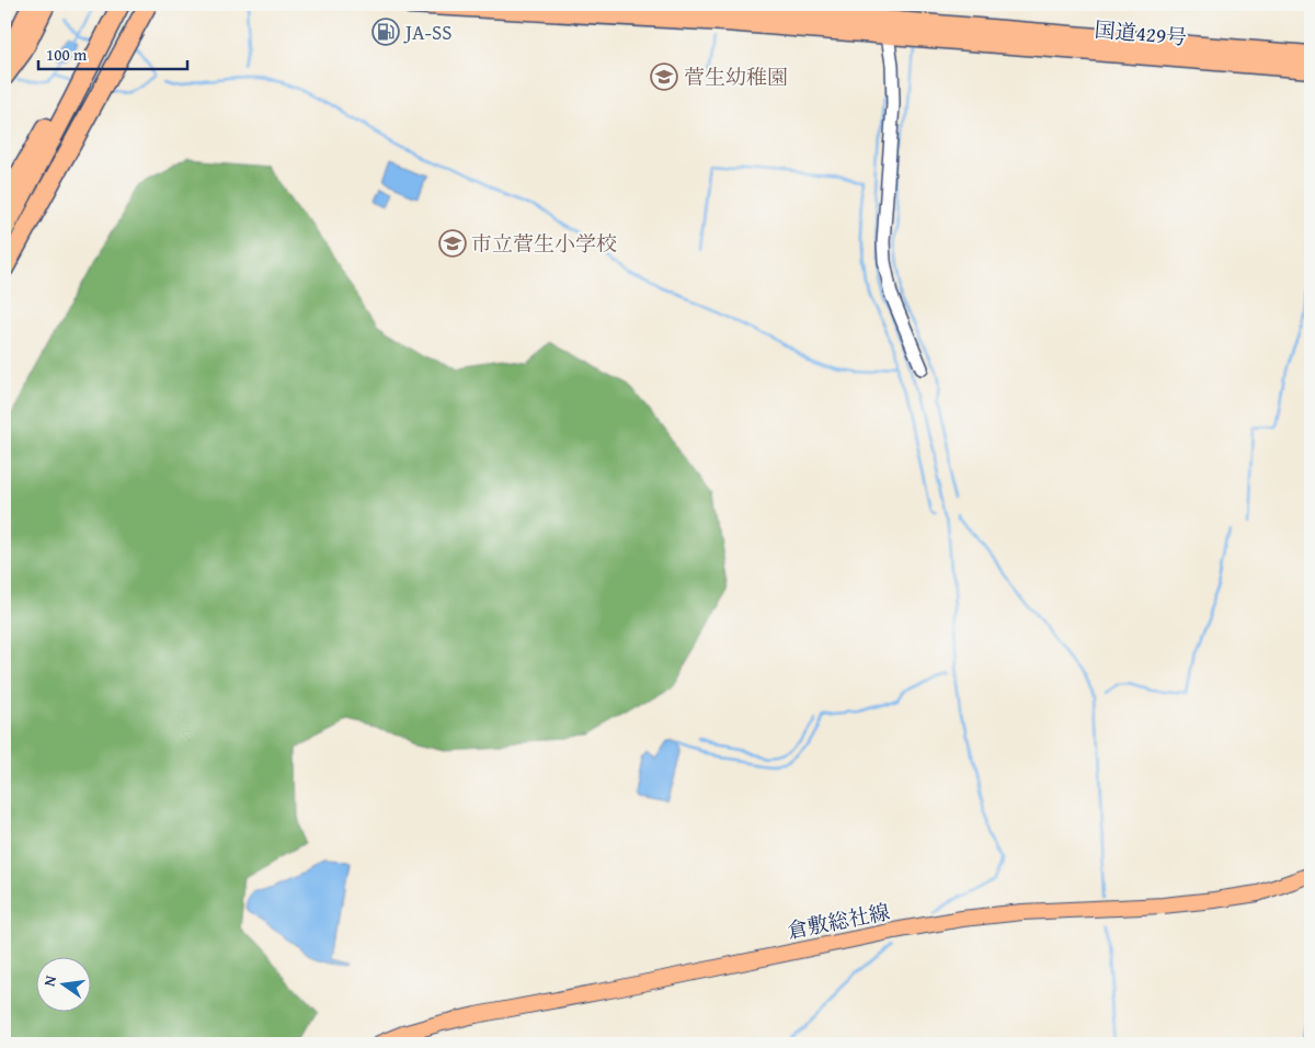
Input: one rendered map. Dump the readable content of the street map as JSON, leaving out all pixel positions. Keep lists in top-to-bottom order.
{
  "streets": {
    "highway": ["国道429号"],
    "main road": ["倉敷総社線"]
  },
  "places": {
    "fuel station": ["JA-SS"],
    "school or university": ["菅生幼稚園", "市立菅生小学校"]
  },
  "scale_bar": "100 m",
  "north": "left"
}
